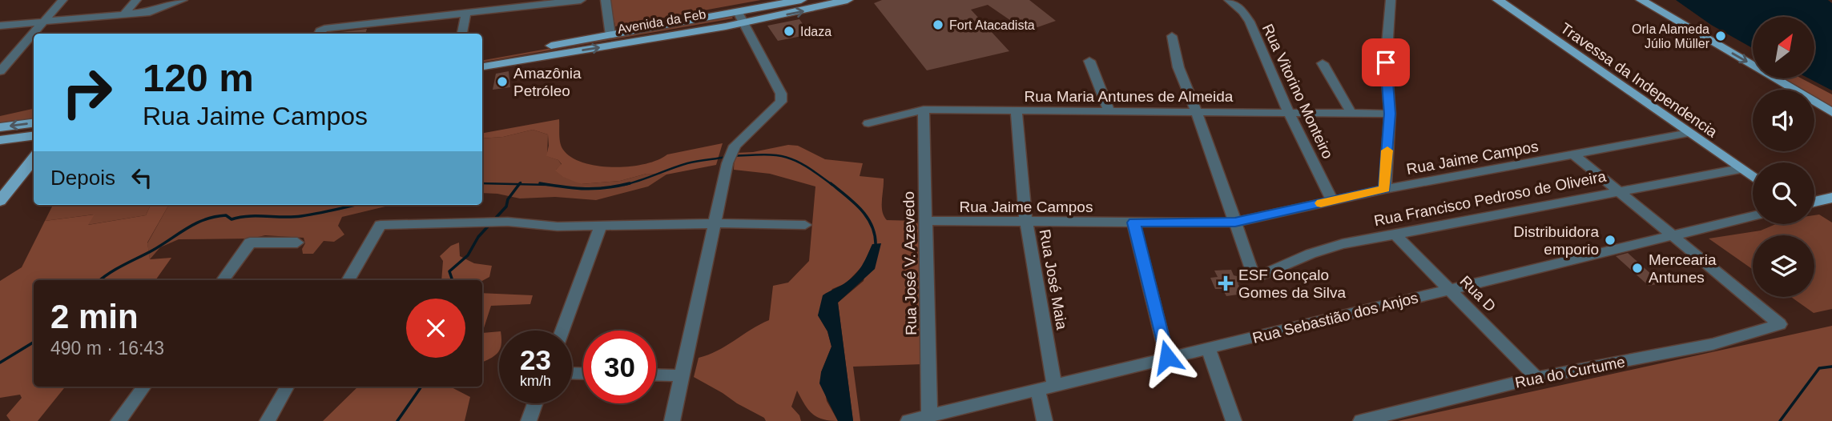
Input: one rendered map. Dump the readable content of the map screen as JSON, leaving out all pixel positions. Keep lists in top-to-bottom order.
{
  "streets": {
    "main road": ["Avenida da Feb", "Travessa da Independencia"],
    "street": [
      "Rua Vitorino Monteiro",
      "Rua Maria Antunes de Almeida",
      "Rua Jaime Campos",
      "Rua Francisco Pedroso de Oliveira",
      "Rua José V. Azevedo",
      "Rua José Maia",
      "Rua D",
      "Rua Sebastião dos Anjos",
      "Rua do Curtume"
    ]
  },
  "crossings": [
    ["Travessa da Independencia", "Rua Jaime Campos"],
    ["Travessa da Independencia", "Rua Francisco Pedroso de Oliveira"],
    ["Rua Vitorino Monteiro", "Rua Maria Antunes de Almeida"],
    ["Rua Vitorino Monteiro", "Rua Jaime Campos"],
    ["Rua Maria Antunes de Almeida", "Rua José V. Azevedo"],
    ["Rua Maria Antunes de Almeida", "Rua José Maia"],
    ["Rua Jaime Campos", "Rua Francisco Pedroso de Oliveira"],
    ["Rua Jaime Campos", "Rua José V. Azevedo"],
    ["Rua Jaime Campos", "Rua José Maia"],
    ["Rua Francisco Pedroso de Oliveira", "Rua D"],
    ["Rua José V. Azevedo", "Rua Sebastião dos Anjos"],
    ["Rua José Maia", "Rua Sebastião dos Anjos"],
    ["Rua D", "Rua Sebastião dos Anjos"],
    ["Rua D", "Rua do Curtume"],
    ["Rua Sebastião dos Anjos", "Rua do Curtume"]
  ],
  "places": {
    "other": [
      "Fort Atacadista",
      "Idaza",
      "Orla Alameda Júlio Müller",
      "Amazônia Petróleo",
      "Distribuidora emporio",
      "Mercearia Antunes"
    ],
    "health": ["ESF Gonçalo Gomes da Silva"]
  },
  "north": "top right",
  "page": {
    "turn": ["120 m", "Rua Jaime Campos"],
    "then": "Depois",
    "heading": ["2 min", "490 m · 16:43"],
    "speed": "23 km/h",
    "limit": "30"
  }
}
